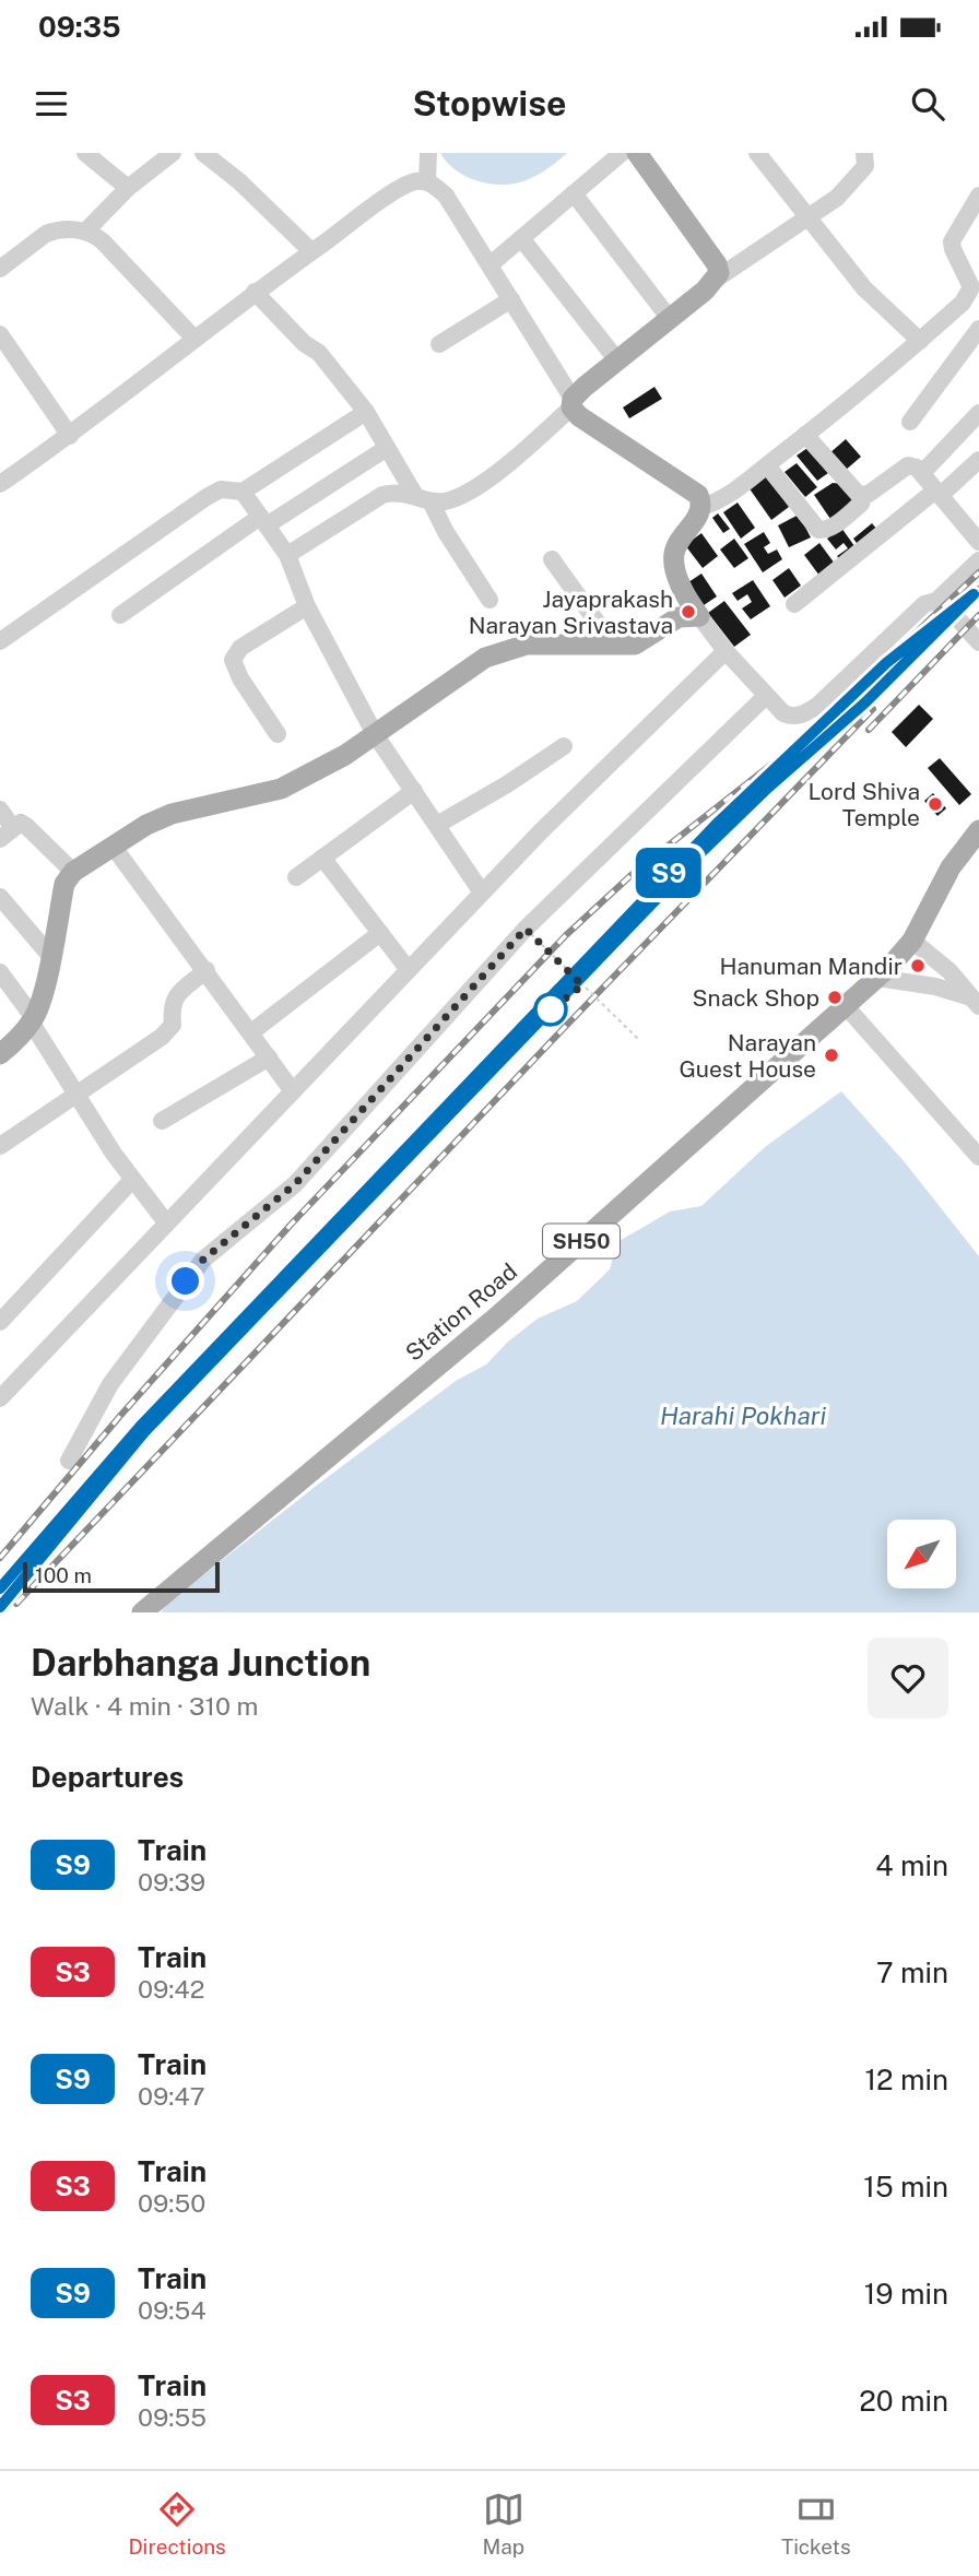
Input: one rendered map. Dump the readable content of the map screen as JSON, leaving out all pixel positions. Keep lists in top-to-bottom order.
{
  "streets": {
    "main road": ["SH50", "Station Road"]
  },
  "water": ["Harahi Pokhari"],
  "places": [
    "Jayaprakash Narayan Srivastava",
    "Lord Shiva Temple",
    "Hanuman Mandir",
    "Snack Shop",
    "Narayan Guest House"
  ],
  "scale_bar": "100 m",
  "north": "bottom left",
  "page": {
    "status": "09:35",
    "header": "Stopwise",
    "on_map": "S9",
    "scale": "100 m",
    "heading": [
      ["Darbhanga Junction", "Walk · 4 min · 310 m"],
      "Departures"
    ],
    "list": [
      {
        "mark": "S9",
        "name": "Train",
        "note": "09:39",
        "value": "4 min"
      },
      {
        "mark": "S3",
        "name": "Train",
        "note": "09:42",
        "value": "7 min"
      },
      {
        "mark": "S9",
        "name": "Train",
        "note": "09:47",
        "value": "12 min"
      },
      {
        "mark": "S3",
        "name": "Train",
        "note": "09:50",
        "value": "15 min"
      },
      {
        "mark": "S9",
        "name": "Train",
        "note": "09:54",
        "value": "19 min"
      },
      {
        "mark": "S3",
        "name": "Train",
        "note": "09:55",
        "value": "20 min"
      }
    ],
    "tabs": ["Directions", "Map", "Tickets"]
  }
}
